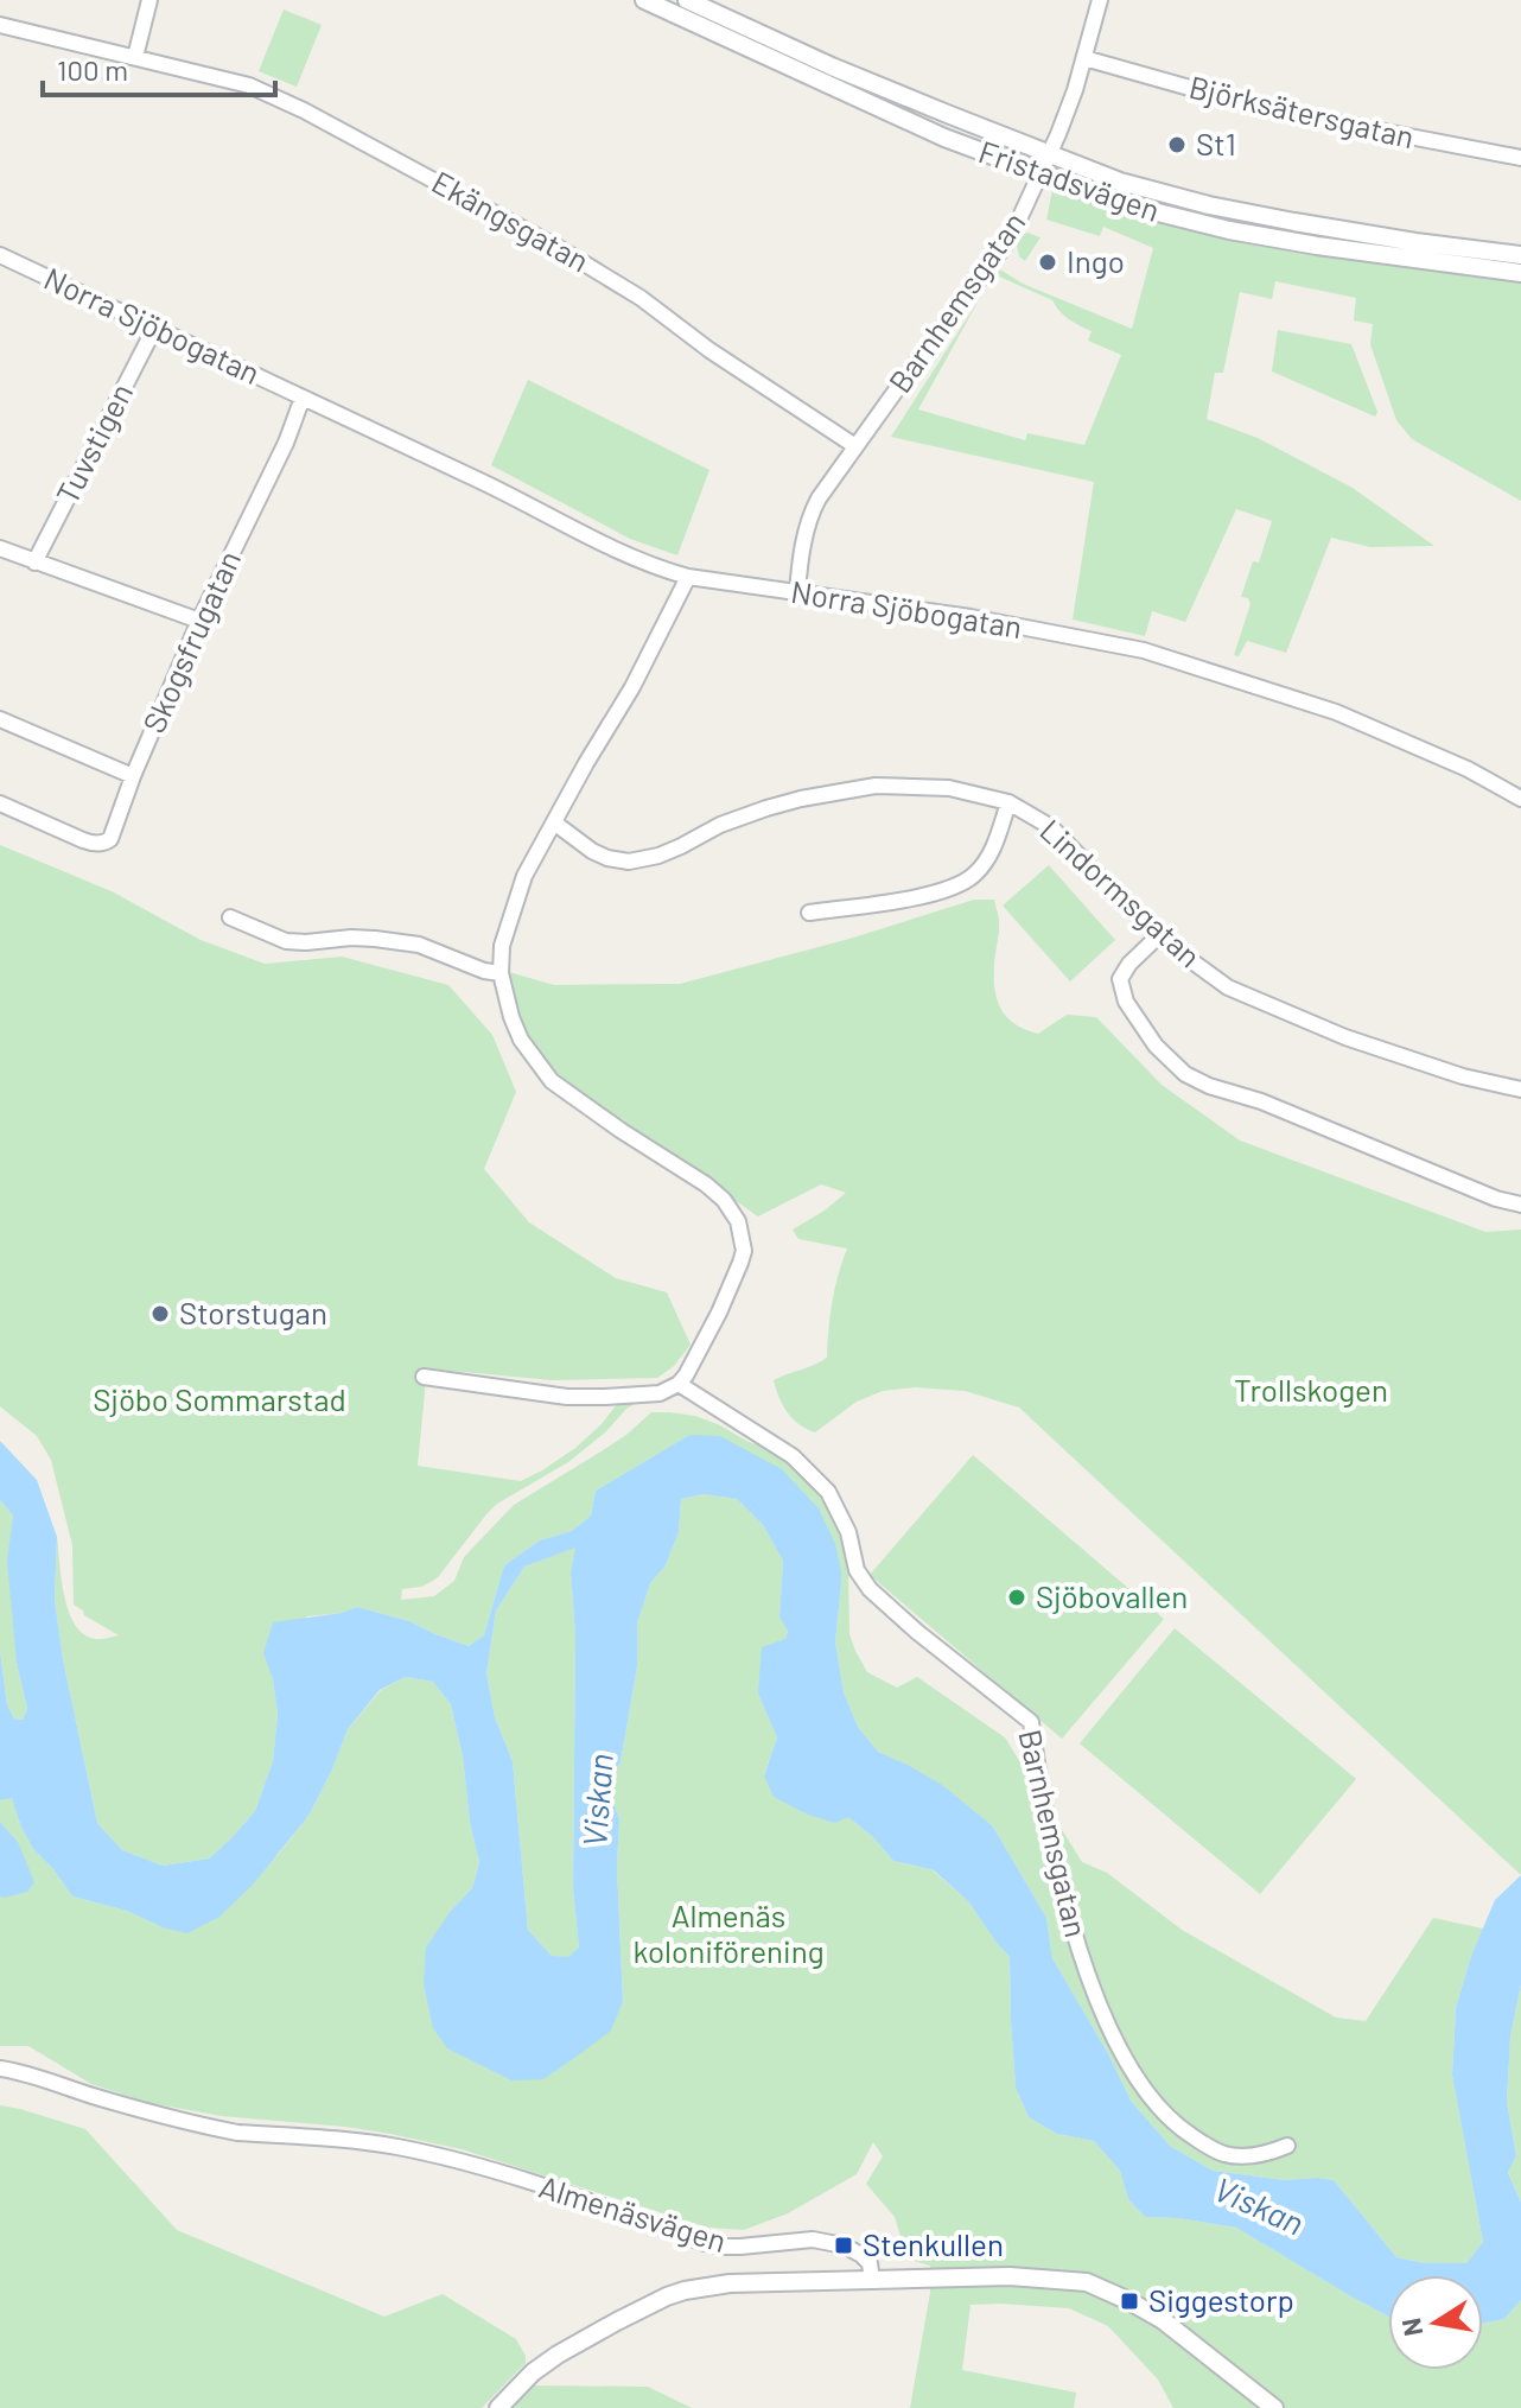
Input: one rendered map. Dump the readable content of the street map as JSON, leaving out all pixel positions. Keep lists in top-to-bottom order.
{
  "streets": {
    "street": [
      "Björksätersgatan",
      "Fristadsvägen",
      "Ekängsgatan",
      "Barnhemsgatan",
      "Norra Sjöbogatan",
      "Tuvstigen",
      "Skogsfrugatan",
      "Lindormsgatan",
      "Almenäsvägen"
    ]
  },
  "crossings": [
    ["Björksätersgatan", "Barnhemsgatan"],
    ["Fristadsvägen", "Barnhemsgatan"],
    ["Ekängsgatan", "Barnhemsgatan"],
    ["Barnhemsgatan", "Norra Sjöbogatan"],
    ["Norra Sjöbogatan", "Tuvstigen"],
    ["Norra Sjöbogatan", "Skogsfrugatan"]
  ],
  "water": ["Viskan"],
  "parks": ["Trollskogen", "Sjöbo Sommarstad", "Almenäs koloniförening"],
  "places": {
    "other": [
      "St1",
      "Ingo",
      "Storstugan",
      "Sjöbovallen"
    ],
    "transit": ["Stenkullen", "Siggestorp"]
  },
  "scale_bar": "100 m",
  "north": "left"
}
